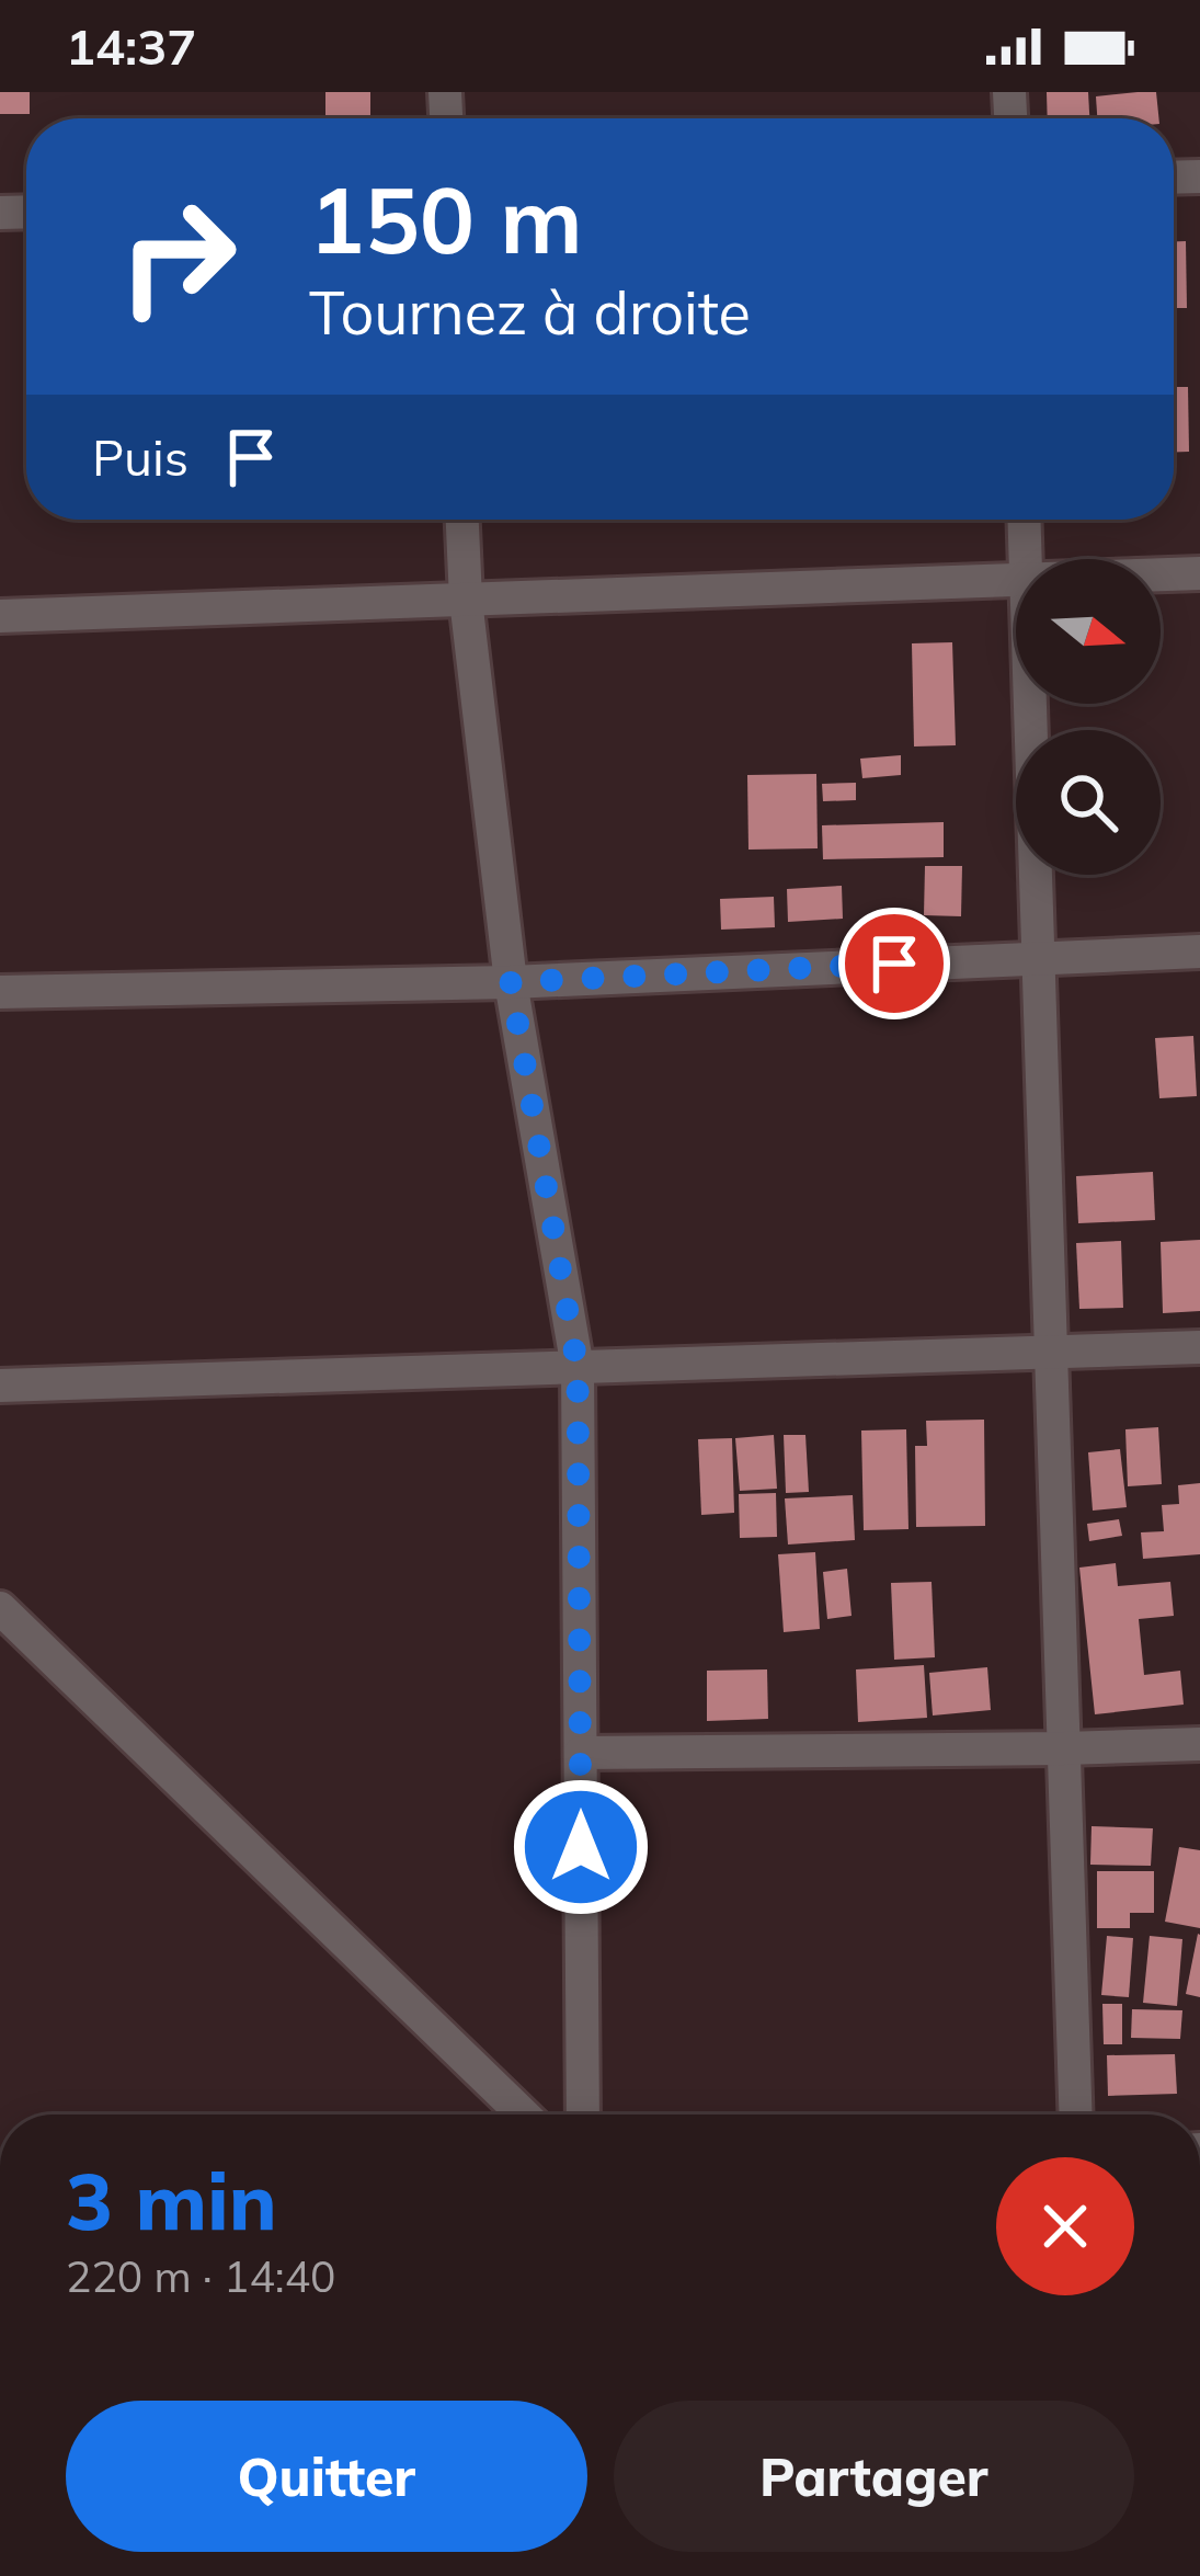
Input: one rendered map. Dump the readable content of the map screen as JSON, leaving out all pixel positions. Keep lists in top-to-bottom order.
{
  "north": "right",
  "page": {
    "status": "14:37",
    "turn": ["150 m", "Tournez à droite"],
    "then": "Puis",
    "heading": ["3 min", "220 m · 14:40"],
    "buttons": ["Quitter", "Partager"]
  }
}
